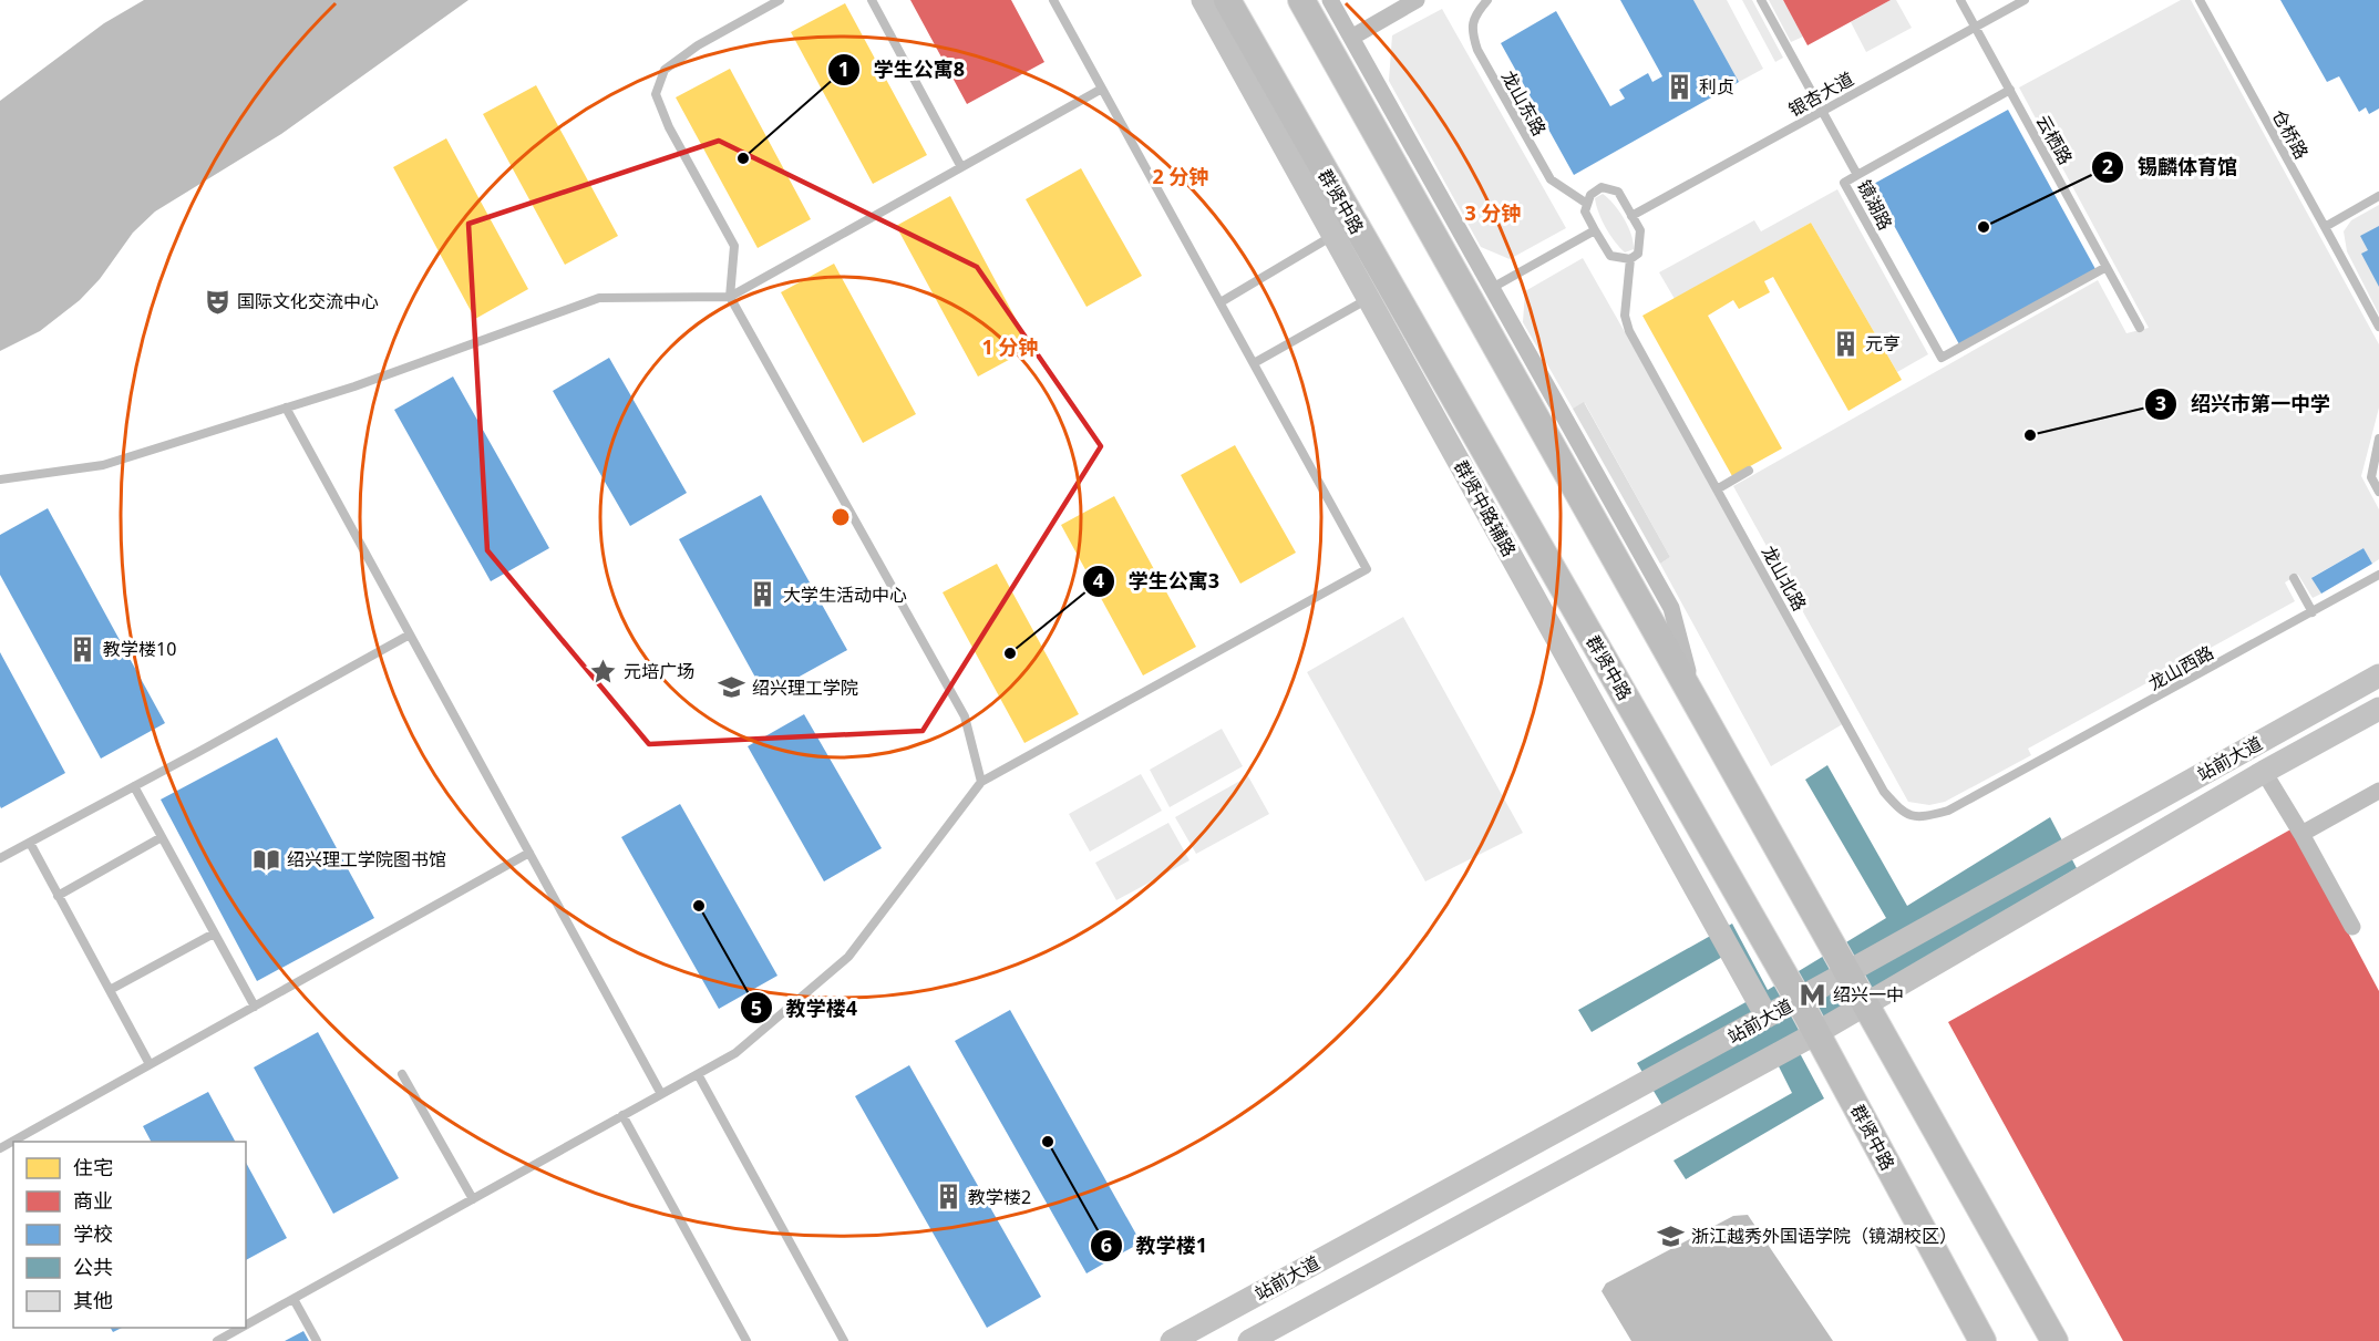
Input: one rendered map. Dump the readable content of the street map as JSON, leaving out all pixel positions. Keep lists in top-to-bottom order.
{
  "streets": {
    "main road": ["群贤中路", "群贤中路辅路", "站前大道"],
    "lane": [
      "银杏大道",
      "龙山东路",
      "仓桥路",
      "云栖路",
      "镜湖路",
      "龙山北路",
      "龙山西路"
    ]
  },
  "crossings": [
    ["银杏大道", "云栖路"],
    ["银杏大道", "镜湖路"],
    ["银杏大道", "龙山北路"],
    ["云栖路", "镜湖路"],
    ["群贤中路", "站前大道"],
    ["群贤中路辅路", "站前大道"],
    ["龙山北路", "龙山西路"]
  ],
  "places": {
    "building": [
      "利贞",
      "元亨",
      "大学生活动中心",
      "教学楼10",
      "教学楼2"
    ],
    "other": [
      "学生公寓8",
      "锡麟体育馆",
      "绍兴市第一中学",
      "学生公寓3",
      "教学楼4",
      "教学楼1"
    ],
    "theatre": ["国际文化交流中心"],
    "place": ["元培广场"],
    "school or university": ["绍兴理工学院", "浙江越秀外国语学院（镜湖校区）"],
    "library": ["绍兴理工学院图书馆"],
    "metro station": ["绍兴一中"]
  },
  "legend": [
    "住宅",
    "商业",
    "学校",
    "公共",
    "其他"
  ],
  "rings": ["2 分钟", "3 分钟", "1 分钟"]
}
